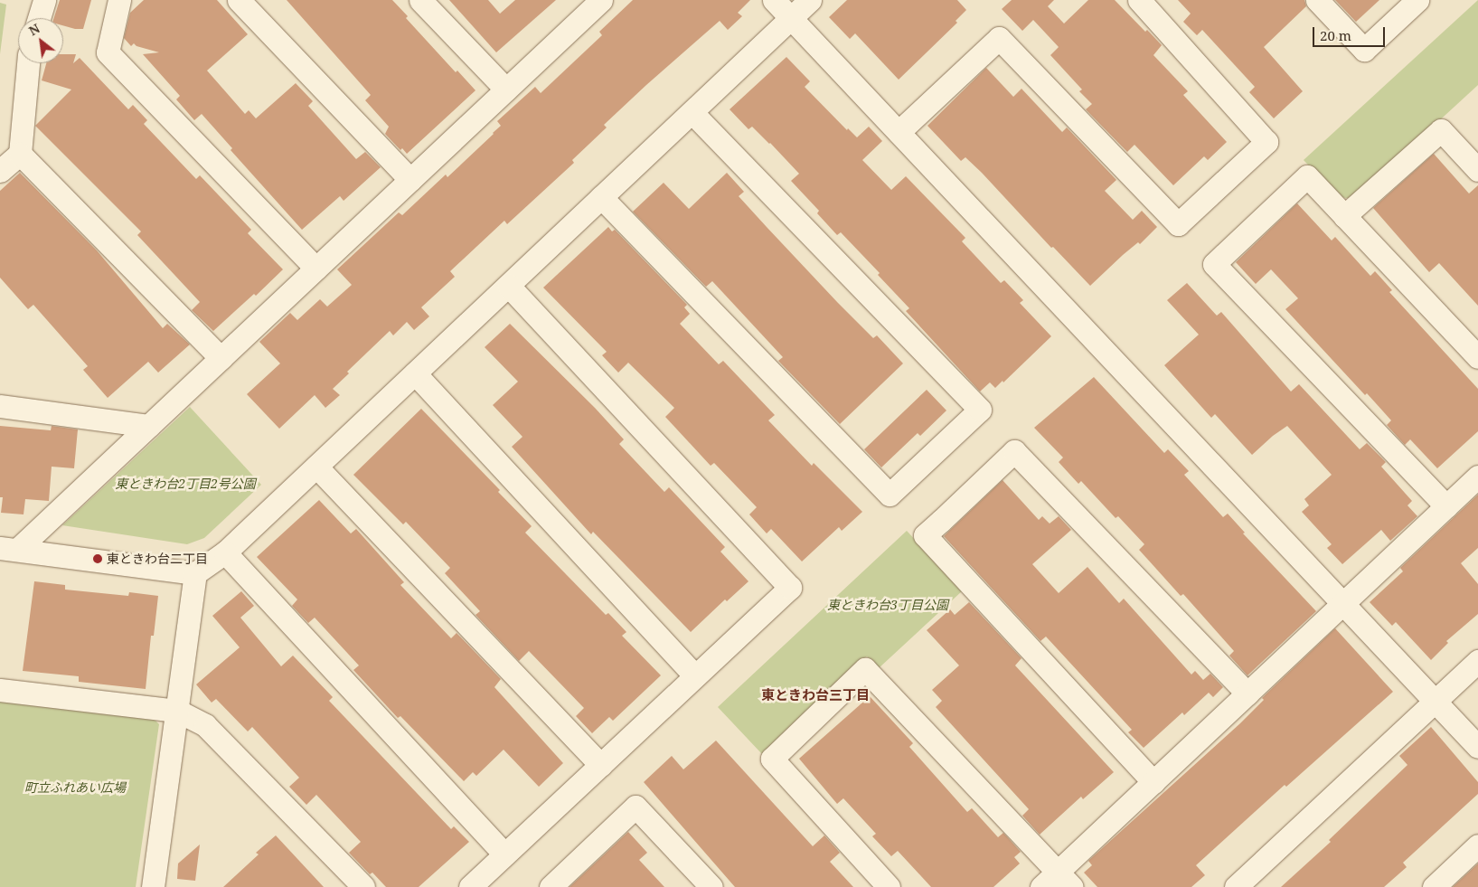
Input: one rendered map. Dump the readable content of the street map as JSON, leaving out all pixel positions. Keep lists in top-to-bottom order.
{
  "districts": ["東ときわ台三丁目"],
  "parks": ["東ときわ台2丁目2号公園", "東ときわ台3丁目公園", "町立ふれあい広場"],
  "places": ["東ときわ台二丁目"],
  "scale_bar": "20 m",
  "north": "top left"
}
